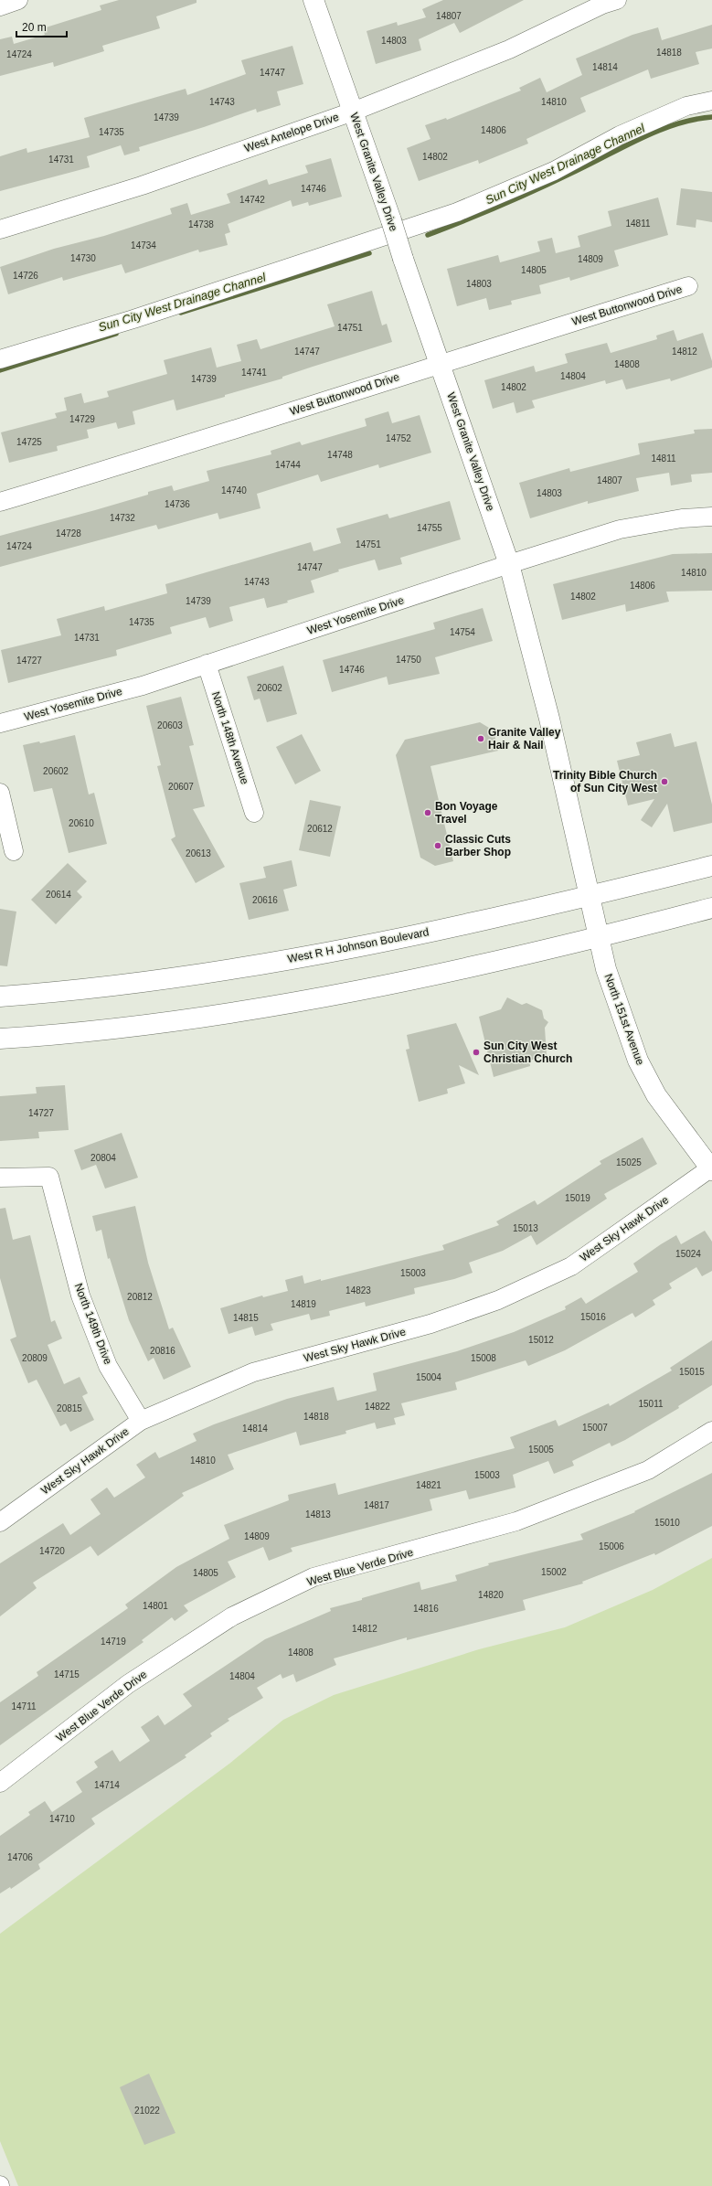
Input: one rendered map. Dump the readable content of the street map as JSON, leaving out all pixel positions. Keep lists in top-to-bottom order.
{
  "streets": {
    "main road": ["West Granite Valley Drive", "West R H Johnson Boulevard", "North 151st Avenue"],
    "street": [
      "West Antelope Drive",
      "West Buttonwood Drive",
      "West Yosemite Drive",
      "North 148th Avenue",
      "West Sky Hawk Drive",
      "North 149th Drive",
      "West Blue Verde Drive"
    ]
  },
  "crossings": [
    ["West Antelope Drive", "West Granite Valley Drive"],
    ["West Granite Valley Drive", "West Buttonwood Drive"],
    ["West Granite Valley Drive", "West Yosemite Drive"],
    ["West Granite Valley Drive", "West R H Johnson Boulevard"],
    ["West Granite Valley Drive", "North 151st Avenue"],
    ["West Yosemite Drive", "North 148th Avenue"],
    ["West R H Johnson Boulevard", "North 151st Avenue"],
    ["North 151st Avenue", "West Sky Hawk Drive"],
    ["West Sky Hawk Drive", "North 149th Drive"]
  ],
  "water": ["Sun City West Drainage Channel"],
  "places": [
    "Granite Valley Hair & Nail",
    "Trinity Bible Church of Sun City West",
    "Bon Voyage Travel",
    "Classic Cuts Barber Shop",
    "Sun City West Christian Church"
  ],
  "house_numbers": [
    "14807",
    "14803",
    "14818",
    "14724",
    "14814",
    "14747",
    "14743",
    "14810",
    "14739",
    "14806",
    "14735",
    "14802",
    "14731",
    "14746",
    "14742",
    "14811",
    "14738",
    "14734",
    "14730",
    "14809",
    "14805",
    "14726",
    "14803",
    "14751",
    "14747",
    "14812",
    "14808",
    "14741",
    "14804",
    "14739",
    "14802",
    "14729",
    "14752",
    "14725",
    "14748",
    "14811",
    "14744",
    "14807",
    "14740",
    "14803",
    "14736",
    "14732",
    "14755",
    "14728",
    "14751",
    "14724",
    "14747",
    "14810",
    "14743",
    "14806",
    "14802",
    "14739",
    "14735",
    "14754",
    "14731",
    "14750",
    "14727",
    "14746",
    "20602",
    "20603",
    "20602",
    "20607",
    "20610",
    "20612",
    "20613",
    "20614",
    "20616",
    "14727",
    "20804",
    "15025",
    "15019",
    "15013",
    "15024",
    "15003",
    "14823",
    "20812",
    "14819",
    "15016",
    "14815",
    "15012",
    "20816",
    "20809",
    "15008",
    "15015",
    "15004",
    "15011",
    "14822",
    "20815",
    "14818",
    "15007",
    "14814",
    "15005",
    "14810",
    "15003",
    "14821",
    "14817",
    "14813",
    "15010",
    "14809",
    "15006",
    "14720",
    "15002",
    "14805",
    "14820",
    "14801",
    "14816",
    "14812",
    "14719",
    "14808",
    "14715",
    "14804",
    "14711",
    "14714",
    "14710",
    "14706",
    "21022"
  ],
  "scale_bar": "20 m"
}
